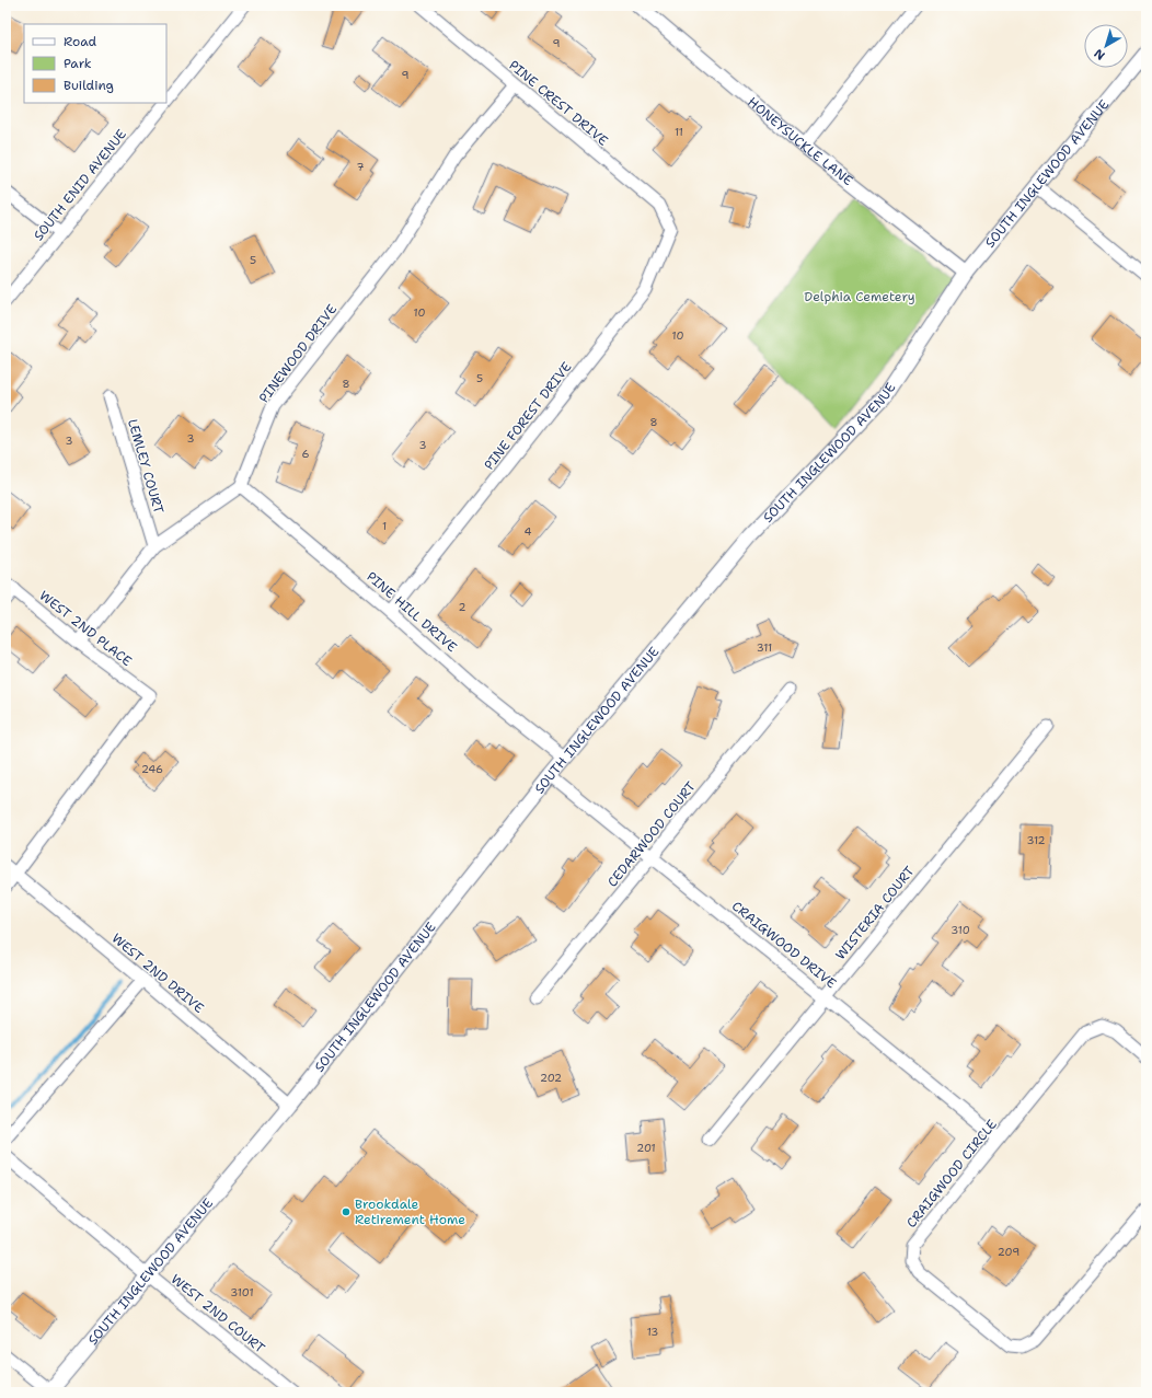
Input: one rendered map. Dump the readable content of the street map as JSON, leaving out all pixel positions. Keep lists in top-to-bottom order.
{
  "streets": {
    "street": [
      "PINE CREST DRIVE",
      "HONEYSUCKLE LANE",
      "SOUTH INGLEWOOD AVENUE",
      "SOUTH ENID AVENUE",
      "PINEWOOD DRIVE",
      "PINE FOREST DRIVE",
      "LEMLEY COURT",
      "PINE HILL DRIVE",
      "WEST 2ND PLACE",
      "CEDARWOOD COURT",
      "WISTERIA COURT",
      "CRAIGWOOD DRIVE",
      "WEST 2ND DRIVE",
      "CRAIGWOOD CIRCLE",
      "WEST 2ND COURT"
    ]
  },
  "crossings": [
    ["PINE CREST DRIVE", "PINEWOOD DRIVE"],
    ["PINE CREST DRIVE", "PINE FOREST DRIVE"],
    ["HONEYSUCKLE LANE", "SOUTH INGLEWOOD AVENUE"],
    ["SOUTH INGLEWOOD AVENUE", "PINE HILL DRIVE"],
    ["SOUTH INGLEWOOD AVENUE", "CRAIGWOOD DRIVE"],
    ["SOUTH INGLEWOOD AVENUE", "WEST 2ND DRIVE"],
    ["SOUTH INGLEWOOD AVENUE", "WEST 2ND COURT"],
    ["PINEWOOD DRIVE", "PINE HILL DRIVE"],
    ["PINE FOREST DRIVE", "PINE HILL DRIVE"],
    ["WEST 2ND PLACE", "WEST 2ND DRIVE"],
    ["CEDARWOOD COURT", "CRAIGWOOD DRIVE"],
    ["WISTERIA COURT", "CRAIGWOOD DRIVE"],
    ["CRAIGWOOD DRIVE", "CRAIGWOOD CIRCLE"]
  ],
  "parks": ["Delphia Cemetery"],
  "places": ["Brookdale Retirement Home"],
  "house_numbers": [
    "9",
    "9",
    "11",
    "7",
    "5",
    "10",
    "10",
    "5",
    "8",
    "8",
    "3",
    "3",
    "3",
    "6",
    "1",
    "4",
    "2",
    "311",
    "246",
    "312",
    "310",
    "202",
    "201",
    "209",
    "3101",
    "13"
  ],
  "legend": ["Road", "Park", "Building"],
  "north": "bottom left"
}
